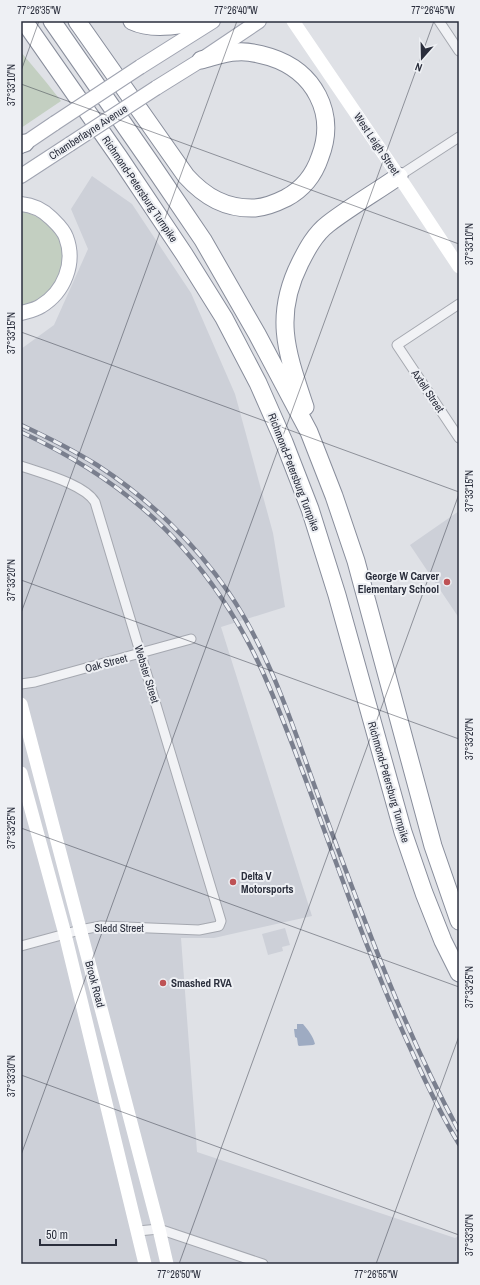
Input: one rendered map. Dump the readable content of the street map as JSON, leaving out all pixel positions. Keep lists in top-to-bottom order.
{
  "streets": {
    "highway": ["Richmond-Petersburg Turnpike"],
    "main road": ["Chamberlayne Avenue", "West Leigh Street", "Brook Road"],
    "street": [
      "Axtell Street",
      "Oak Street",
      "Webster Street",
      "Sledd Street"
    ]
  },
  "crossings": [
    ["Oak Street", "Webster Street"],
    ["Webster Street", "Sledd Street"],
    ["Sledd Street", "Brook Road"]
  ],
  "places": ["George W Carver Elementary School", "Delta V Motorsports", "Smashed RVA"],
  "scale_bar": "50 m",
  "north": "bottom",
  "coordinates": [
    "77°26'35\"W",
    "77°26'40\"W",
    "77°26'45\"W",
    "37°33'10\"N",
    "37°33'15\"N",
    "37°33'20\"N",
    "37°33'25\"N",
    "37°33'30\"N",
    "77°26'50\"W",
    "77°26'55\"W"
  ]
}
